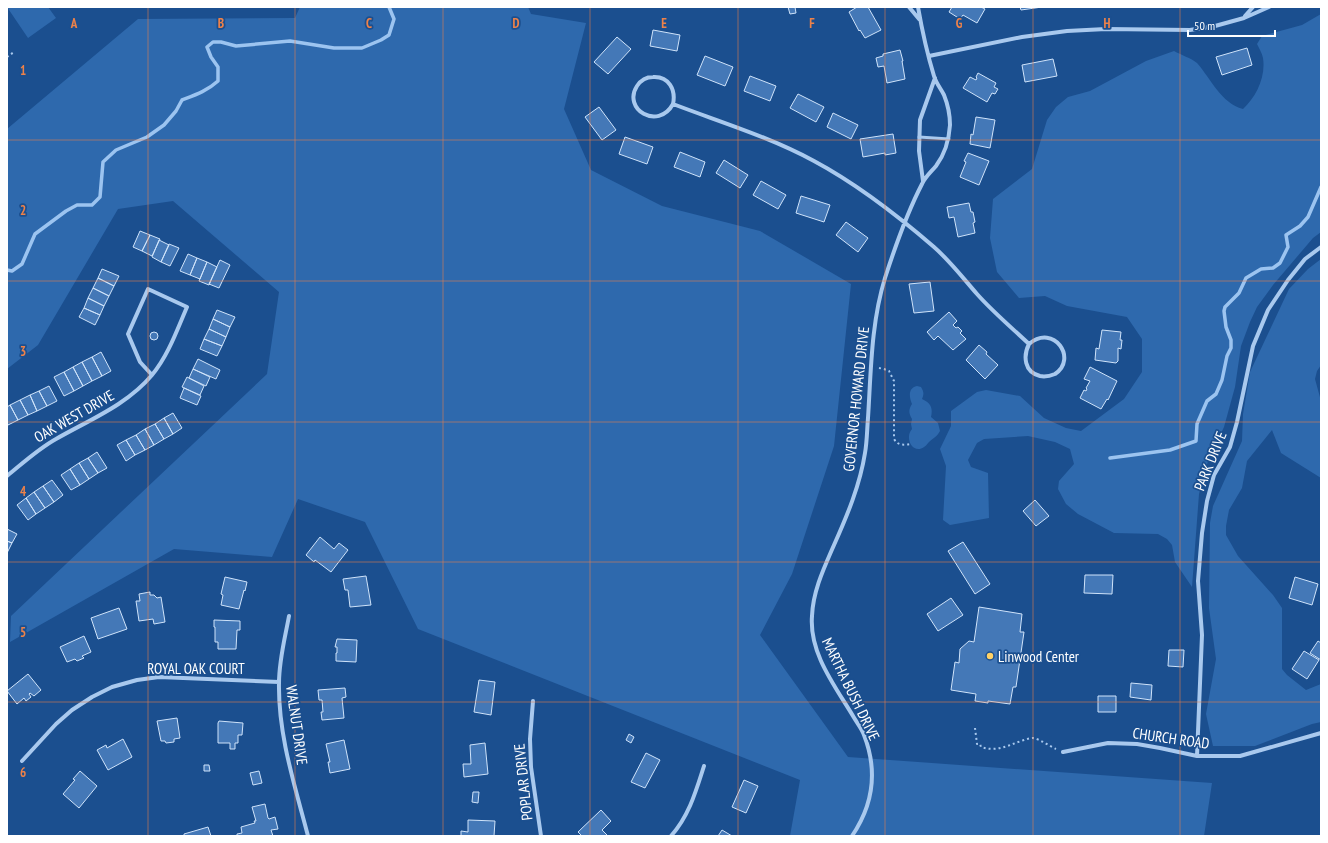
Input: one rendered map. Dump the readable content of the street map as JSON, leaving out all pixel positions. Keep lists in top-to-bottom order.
{
  "streets": {
    "street": [
      "GOVERNOR HOWARD DRIVE",
      "OAK WEST DRIVE",
      "PARK DRIVE",
      "ROYAL OAK COURT",
      "MARTHA BUSH DRIVE",
      "WALNUT DRIVE",
      "CHURCH ROAD",
      "POPLAR DRIVE"
    ]
  },
  "crossings": [
    ["GOVERNOR HOWARD DRIVE", "MARTHA BUSH DRIVE"],
    ["PARK DRIVE", "CHURCH ROAD"],
    ["ROYAL OAK COURT", "WALNUT DRIVE"]
  ],
  "places": ["Linwood Center"],
  "scale_bar": "50 m",
  "grid": {
    "columns": [
      "A",
      "B",
      "C",
      "D",
      "E",
      "F",
      "G",
      "H"
    ],
    "rows": [
      "1",
      "2",
      "3",
      "4",
      "5",
      "6"
    ]
  }
}
